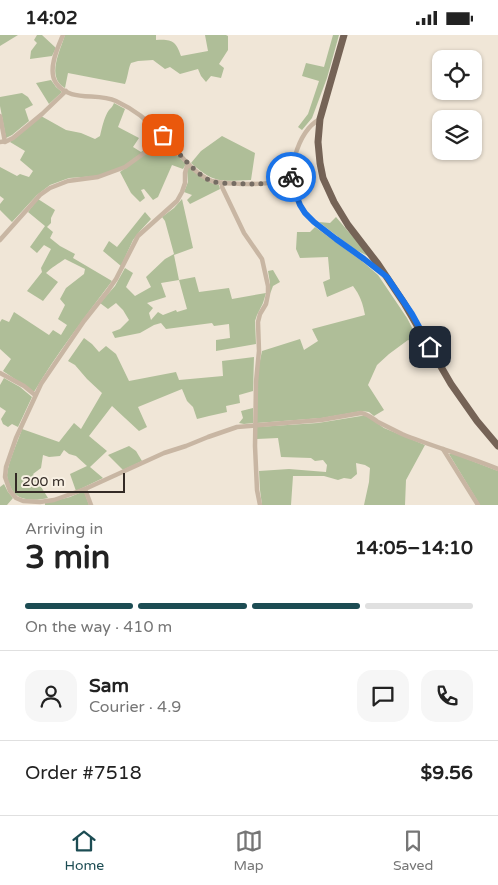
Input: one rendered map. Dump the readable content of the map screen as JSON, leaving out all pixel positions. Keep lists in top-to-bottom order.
{
  "scale_bar": "200 m",
  "page": {
    "status": "14:02",
    "scale": "200 m",
    "heading": ["3 min", "Arriving in", "14:05–14:10"],
    "panel": [
      "Sam",
      "Courier · 4.9",
      "Order #7518",
      "$9.56"
    ],
    "bar": "On the way · 410 m",
    "tabs": ["Home", "Map", "Saved"]
  }
}
